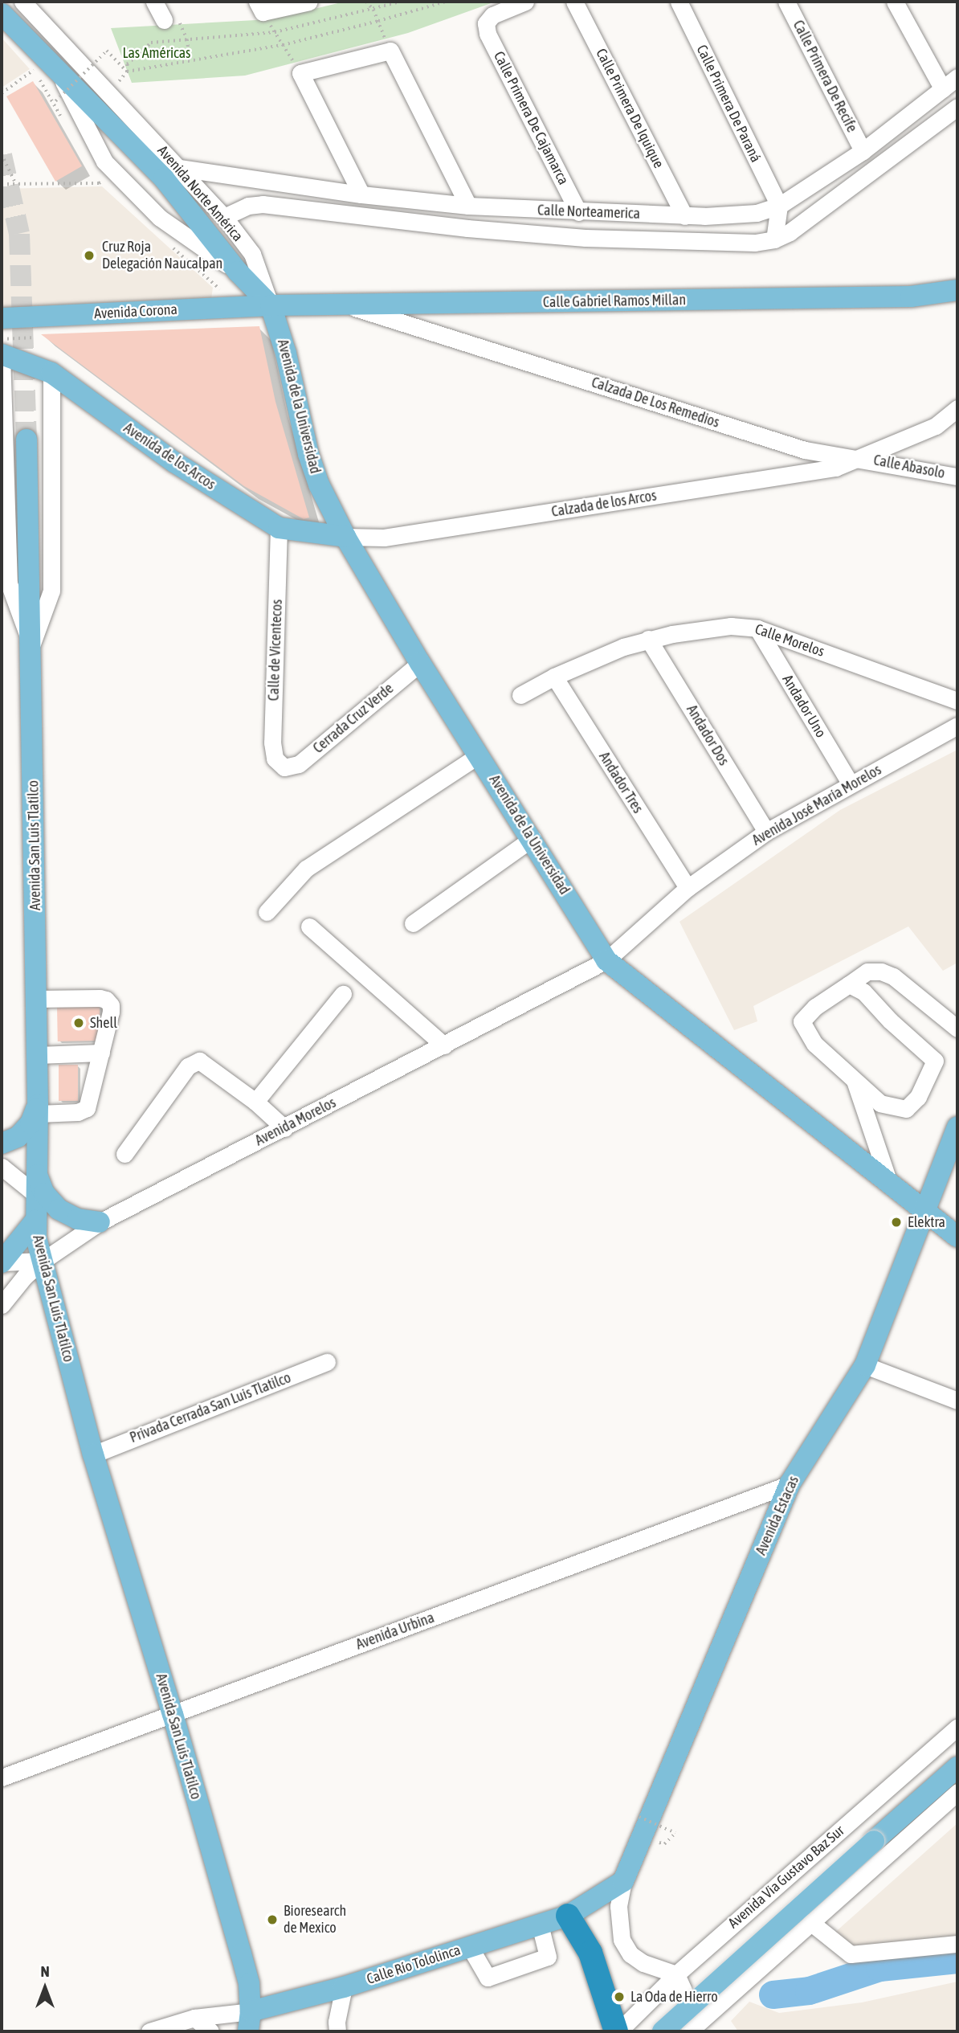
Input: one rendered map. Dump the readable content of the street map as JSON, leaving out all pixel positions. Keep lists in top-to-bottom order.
{
  "streets": {
    "main road": [
      "Avenida Norte América",
      "Calle Gabriel Ramos Millan",
      "Avenida Corona",
      "Avenida de la Universidad",
      "Avenida de los Arcos",
      "Avenida San Luis Tlatilco",
      "Avenida Estacas",
      "Calle Río Tololinca"
    ],
    "street": [
      "Calle Primera De Recife",
      "Calle Primera De Paraná",
      "Calle Primera De Iquique",
      "Calle Primera De Cajamarca",
      "Calle Norteamerica",
      "Calzada De Los Remedios",
      "Calle Abasolo",
      "Calzada de los Arcos",
      "Calle Morelos",
      "Calle de Vicentecos",
      "Andador Uno",
      "Cerrada Cruz Verde",
      "Andador Dos",
      "Andador Tres",
      "Avenida José María Morelos",
      "Avenida Morelos",
      "Privada Cerrada San Luis Tlatilco",
      "Avenida Urbina",
      "Avenida Via Gustavo Baz Sur"
    ]
  },
  "crossings": [
    ["Calle Primera De Recife", "Calle Norteamerica"],
    ["Calle Primera De Paraná", "Calle Norteamerica"],
    ["Calle Primera De Iquique", "Calle Norteamerica"],
    ["Calle Primera De Cajamarca", "Calle Norteamerica"],
    ["Avenida Norte América", "Calle Norteamerica"],
    ["Avenida Norte América", "Calle Gabriel Ramos Millan"],
    ["Avenida Norte América", "Avenida Corona"],
    ["Avenida Norte América", "Avenida de la Universidad"],
    ["Calle Gabriel Ramos Millan", "Avenida Corona"],
    ["Calle Gabriel Ramos Millan", "Calzada De Los Remedios"],
    ["Calle Gabriel Ramos Millan", "Avenida de la Universidad"],
    ["Avenida Corona", "Avenida de la Universidad"],
    ["Calzada De Los Remedios", "Calle Abasolo"],
    ["Calzada De Los Remedios", "Calzada de los Arcos"],
    ["Avenida de la Universidad", "Avenida de los Arcos"],
    ["Avenida de la Universidad", "Calzada de los Arcos"],
    ["Avenida de la Universidad", "Cerrada Cruz Verde"],
    ["Avenida de la Universidad", "Avenida José María Morelos"],
    ["Avenida de la Universidad", "Avenida Morelos"],
    ["Avenida de la Universidad", "Avenida Estacas"],
    ["Avenida de los Arcos", "Calzada de los Arcos"],
    ["Avenida de los Arcos", "Calle de Vicentecos"],
    ["Calle Abasolo", "Calzada de los Arcos"],
    ["Calle Morelos", "Andador Uno"],
    ["Calle Morelos", "Andador Dos"],
    ["Calle Morelos", "Andador Tres"],
    ["Calle de Vicentecos", "Cerrada Cruz Verde"],
    ["Andador Uno", "Avenida José María Morelos"],
    ["Andador Dos", "Avenida José María Morelos"],
    ["Andador Tres", "Avenida José María Morelos"],
    ["Avenida José María Morelos", "Avenida Morelos"],
    ["Avenida San Luis Tlatilco", "Avenida Morelos"],
    ["Avenida San Luis Tlatilco", "Privada Cerrada San Luis Tlatilco"],
    ["Avenida San Luis Tlatilco", "Avenida Urbina"],
    ["Avenida San Luis Tlatilco", "Calle Río Tololinca"],
    ["Avenida Estacas", "Avenida Urbina"],
    ["Avenida Estacas", "Calle Río Tololinca"]
  ],
  "parks": ["Las Américas"],
  "places": [
    "Cruz Roja Delegación Naucalpan",
    "Shell",
    "Elektra",
    "Bioresearch de Mexico",
    "La Oda de Hierro"
  ],
  "north": "top"
}
